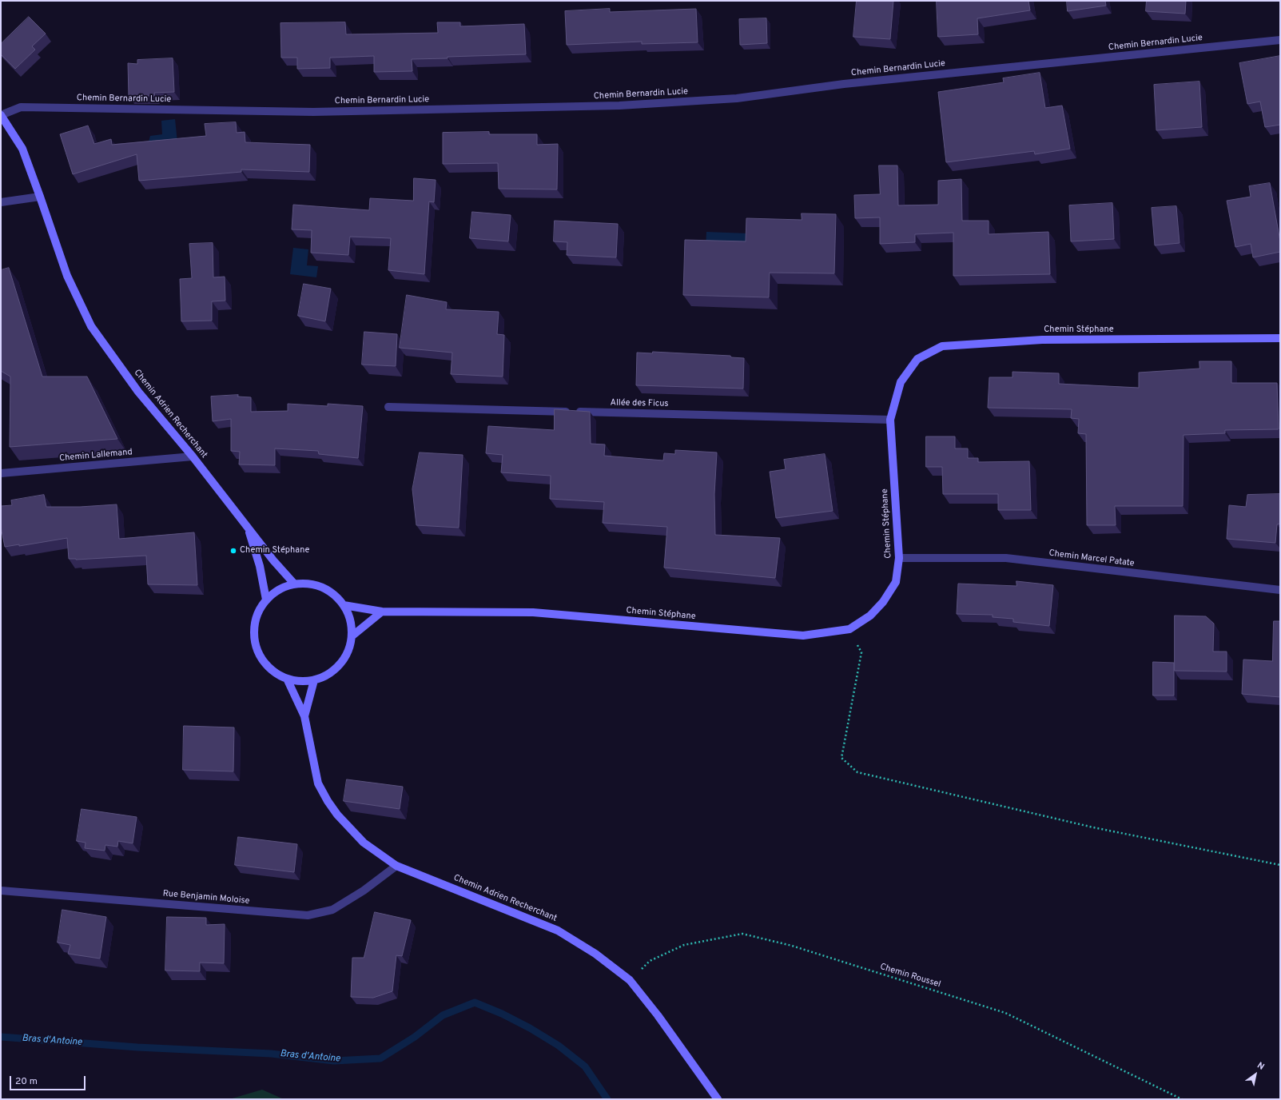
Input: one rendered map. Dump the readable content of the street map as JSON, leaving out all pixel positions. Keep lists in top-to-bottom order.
{
  "streets": {
    "main road": ["Chemin Stéphane", "Chemin Adrien Recherchant"],
    "street": [
      "Chemin Bernardin Lucie",
      "Allée des Ficus",
      "Chemin Lallemand",
      "Chemin Marcel Patate",
      "Rue Benjamin Moloise"
    ],
    "path": ["Chemin Roussel"]
  },
  "crossings": [
    ["Chemin Bernardin Lucie", "Chemin Adrien Recherchant"],
    ["Chemin Stéphane", "Allée des Ficus"],
    ["Chemin Stéphane", "Chemin Adrien Recherchant"],
    ["Chemin Stéphane", "Chemin Marcel Patate"],
    ["Chemin Adrien Recherchant", "Chemin Lallemand"],
    ["Chemin Adrien Recherchant", "Rue Benjamin Moloise"],
    ["Chemin Adrien Recherchant", "Chemin Roussel"]
  ],
  "water": ["Bras d'Antoine"],
  "places": ["Chemin Stéphane"],
  "scale_bar": "20 m",
  "north": "top right"
}
